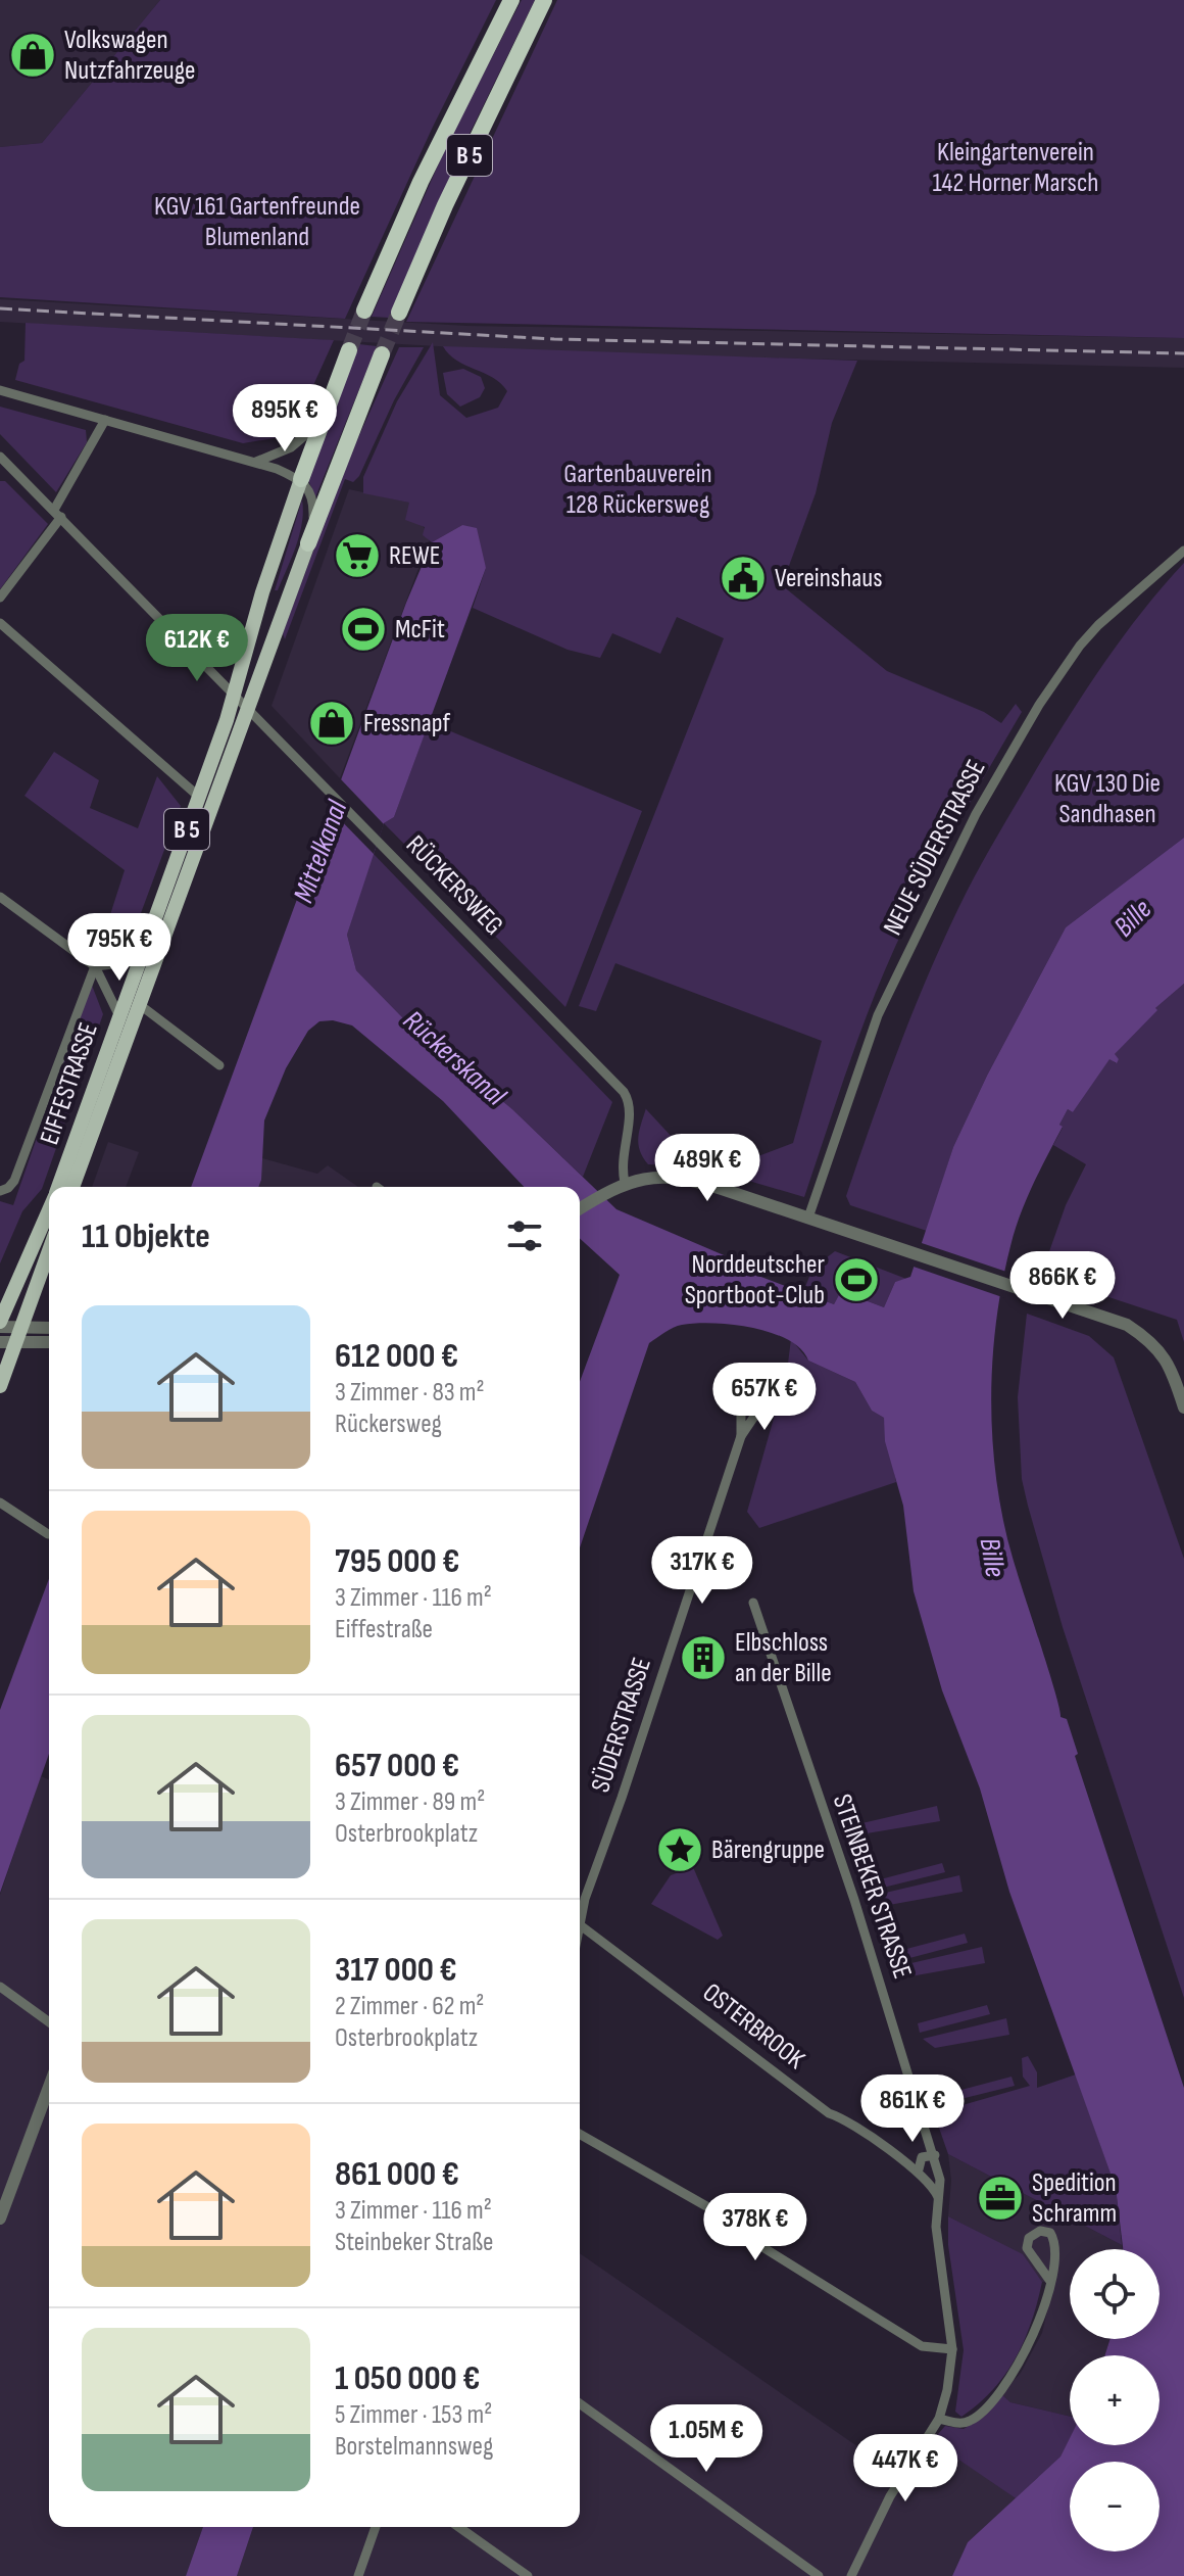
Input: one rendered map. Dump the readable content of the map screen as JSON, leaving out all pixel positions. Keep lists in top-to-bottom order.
{
  "streets": {
    "highway": ["B 5"],
    "main road": ["EIFFESTRASSE"],
    "street": [
      "NEUE SÜDERSTRASSE",
      "RÜCKERSWEG",
      "SÜDERSTRASSE",
      "STEINBEKER STRASSE",
      "OSTERBROOK"
    ]
  },
  "crossings": [
    ["B 5", "EIFFESTRASSE"],
    ["RÜCKERSWEG", "EIFFESTRASSE"],
    ["STEINBEKER STRASSE", "OSTERBROOK"]
  ],
  "water": ["Mittelkanal", "Bille", "Rückerskanal"],
  "parks": [
    "Kleingartenverein 142 Horner Marsch",
    "KGV 161 Gartenfreunde Blumenland",
    "Gartenbauverein 128 Rückersweg",
    "KGV 130 Die Sandhasen"
  ],
  "places": {
    "shop": ["Volkswagen Nutzfahrzeuge", "Fressnapf"],
    "supermarket": ["REWE"],
    "public building": ["Vereinshaus"],
    "sports": ["McFit", "Norddeutscher Sportboot-Club"],
    "building": ["Elbschloss an der Bille"],
    "place": ["Bärengruppe"],
    "office": ["Spedition Schramm"]
  },
  "page": {
    "price": [
      "895K €",
      "612K €",
      "795K €",
      "489K €",
      "866K €",
      "657K €",
      "317K €",
      "861K €",
      "378K €",
      "1.05M €",
      "447K €"
    ],
    "heading": "11 Objekte",
    "list": [
      {
        "name": "612 000 €",
        "note": "3 Zimmer · 83 m² · Rückersweg"
      },
      {
        "name": "795 000 €",
        "note": "3 Zimmer · 116 m² · Eiffestraße"
      },
      {
        "name": "657 000 €",
        "note": "3 Zimmer · 89 m² · Osterbrookplatz"
      },
      {
        "name": "317 000 €",
        "note": "2 Zimmer · 62 m² · Osterbrookplatz"
      },
      {
        "name": "861 000 €",
        "note": "3 Zimmer · 116 m² · Steinbeker Straße"
      },
      {
        "name": "1 050 000 €",
        "note": "5 Zimmer · 153 m² · Borstelmannsweg"
      }
    ],
    "map_buttons": ["+", "−"]
  }
}
